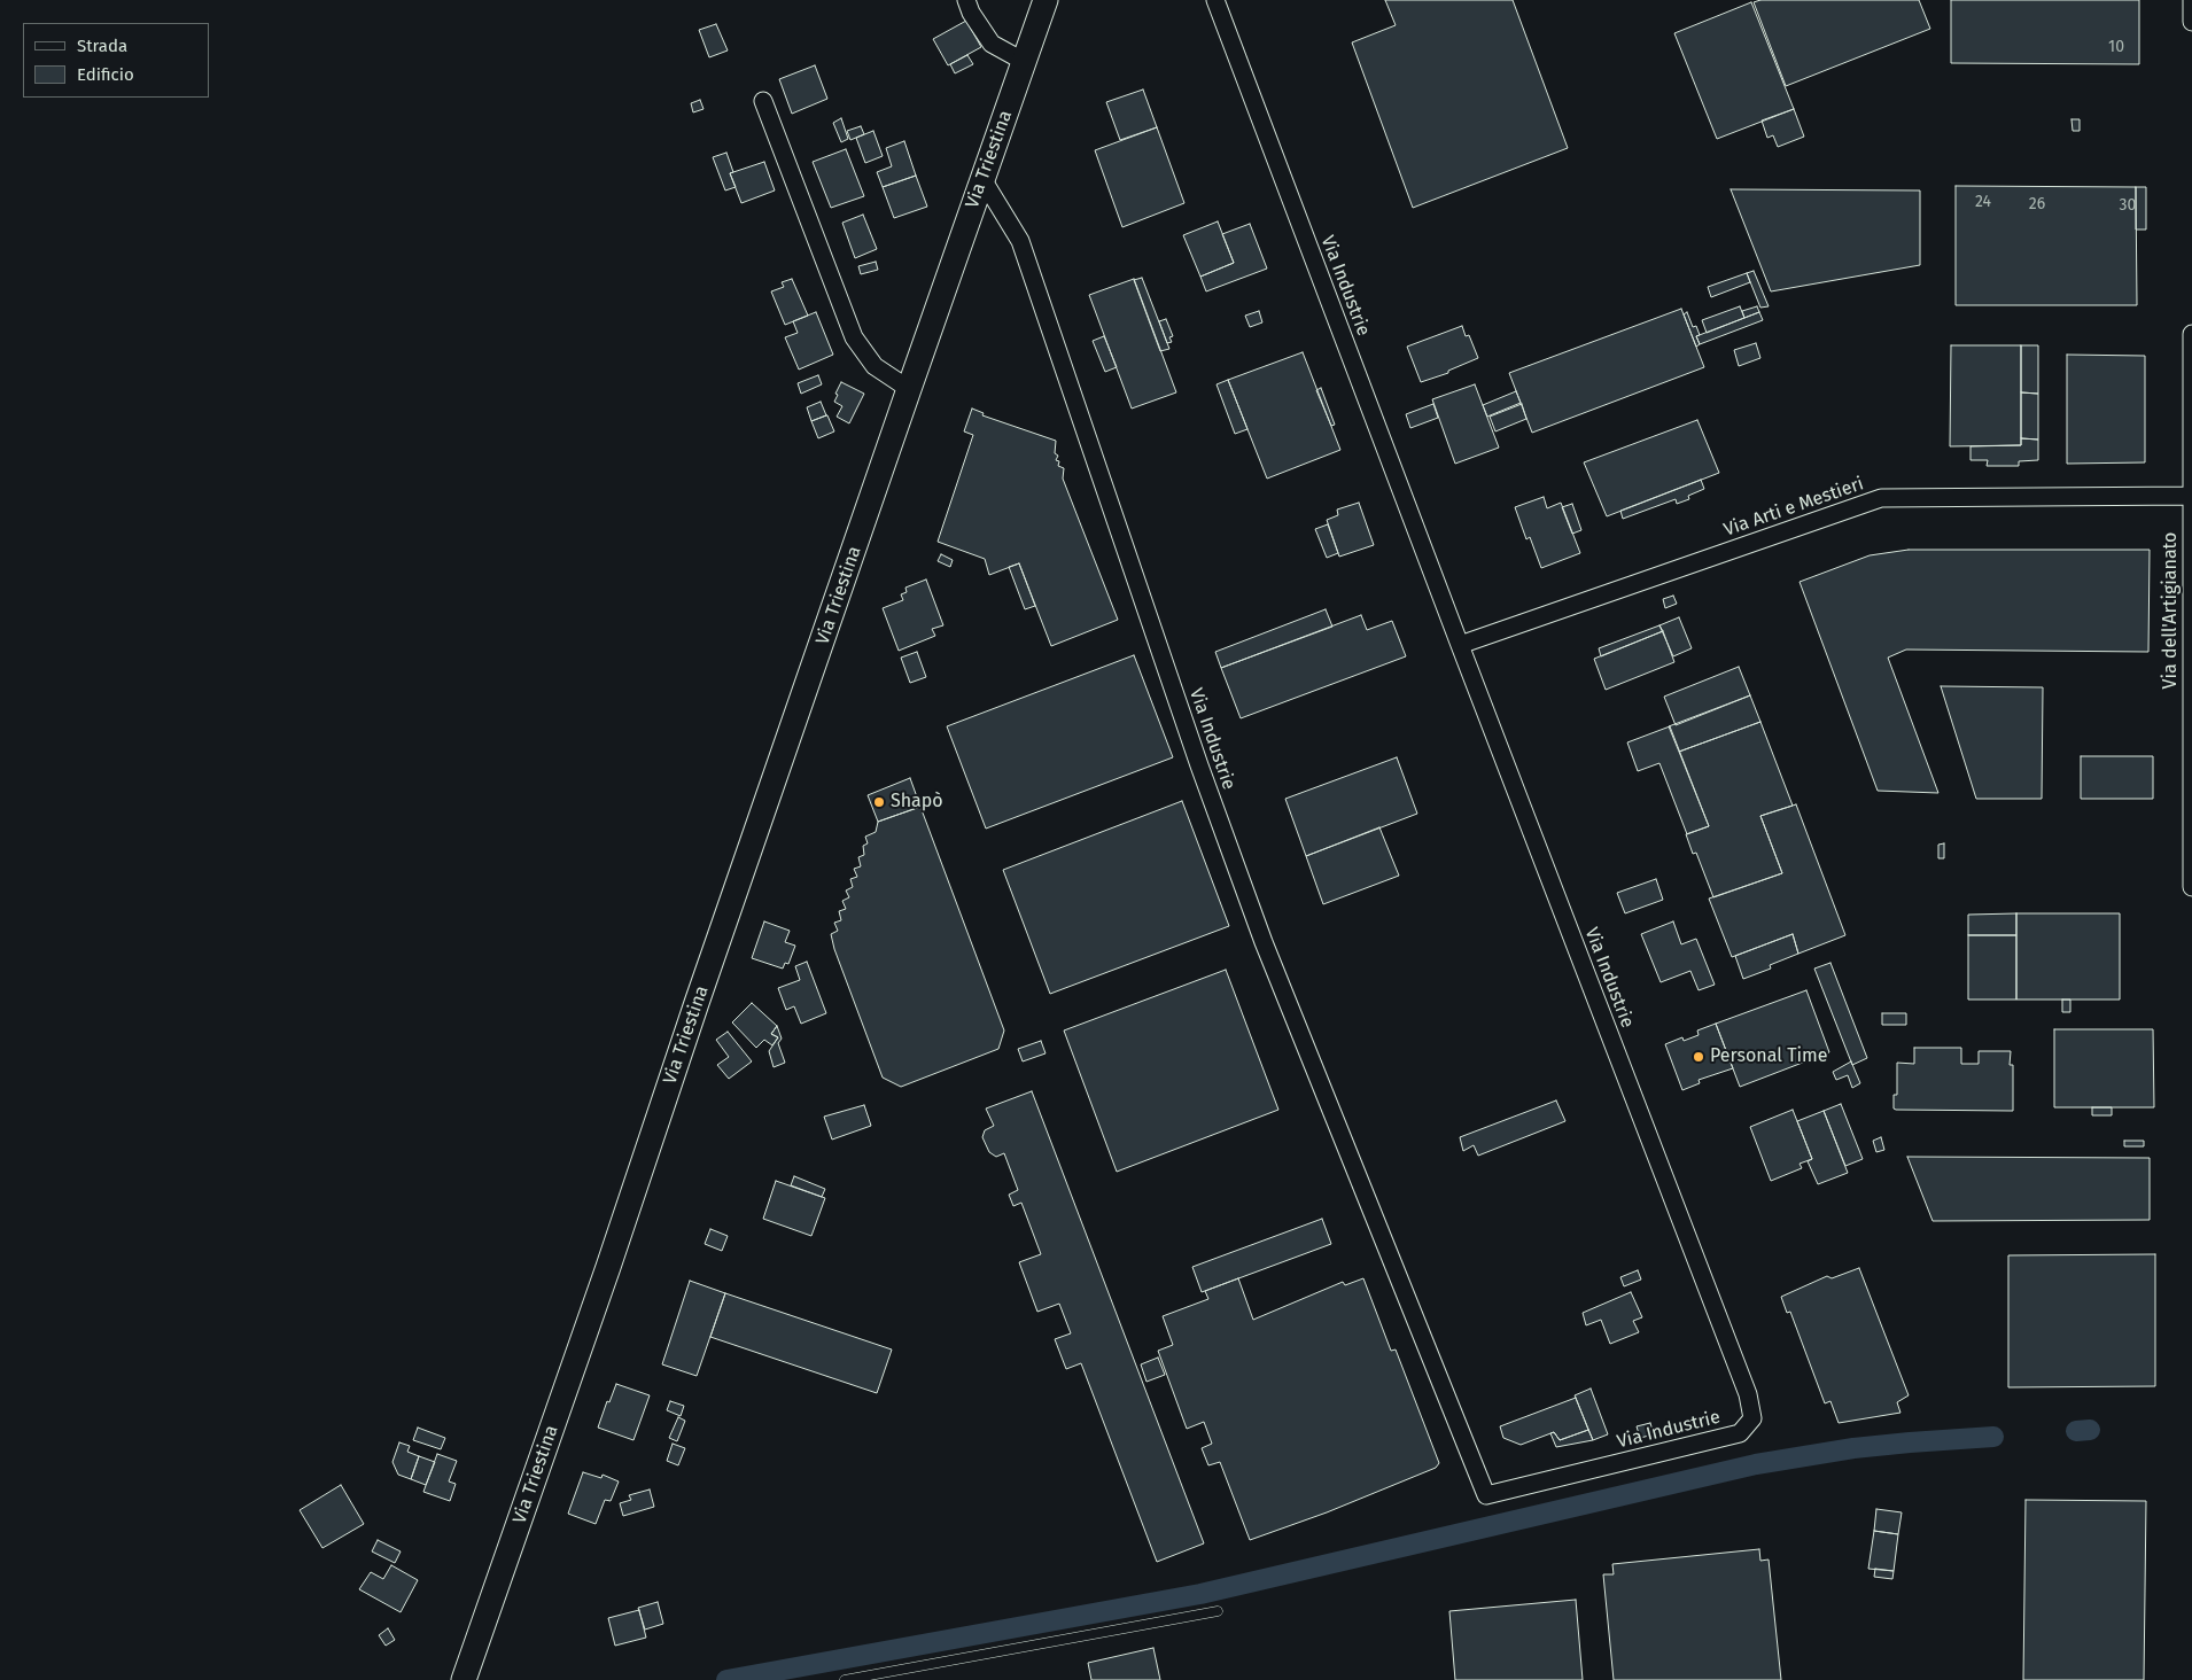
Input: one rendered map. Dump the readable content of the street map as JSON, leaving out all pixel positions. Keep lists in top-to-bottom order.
{
  "streets": {
    "main road": ["Via Triestina"],
    "street": ["Via Industrie", "Via Arti e Mestieri", "Via dell'Artigianato"]
  },
  "crossings": [
    ["Via Triestina", "Via Industrie"],
    ["Via Industrie", "Via Arti e Mestieri"],
    ["Via Arti e Mestieri", "Via dell'Artigianato"]
  ],
  "places": ["Shapò", "Personal Time"],
  "house_numbers": [
    "10",
    "24",
    "26",
    "30"
  ],
  "legend": ["Strada", "Edificio"]
}
